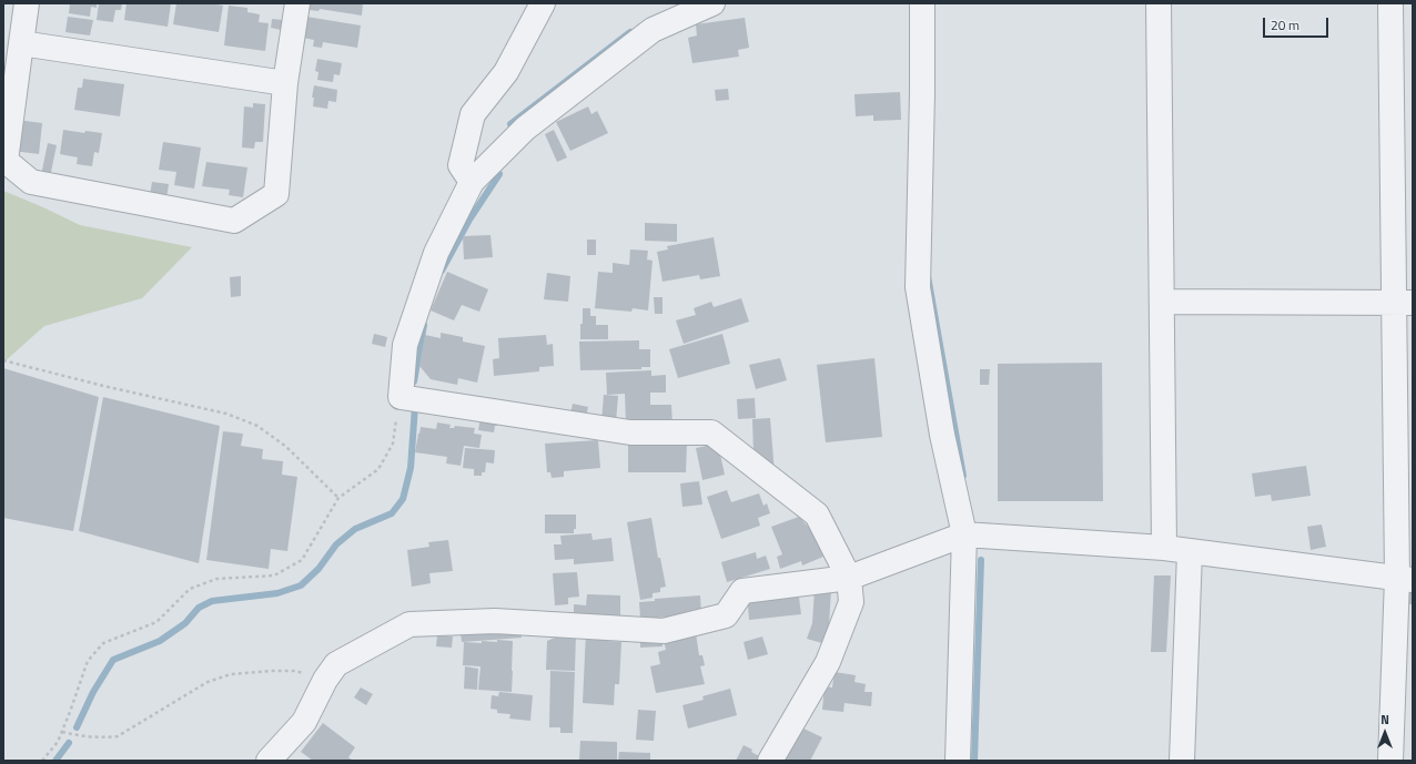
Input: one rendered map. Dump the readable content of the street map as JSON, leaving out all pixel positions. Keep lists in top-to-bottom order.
{
  "scale_bar": "20 m",
  "north": "top"
}
